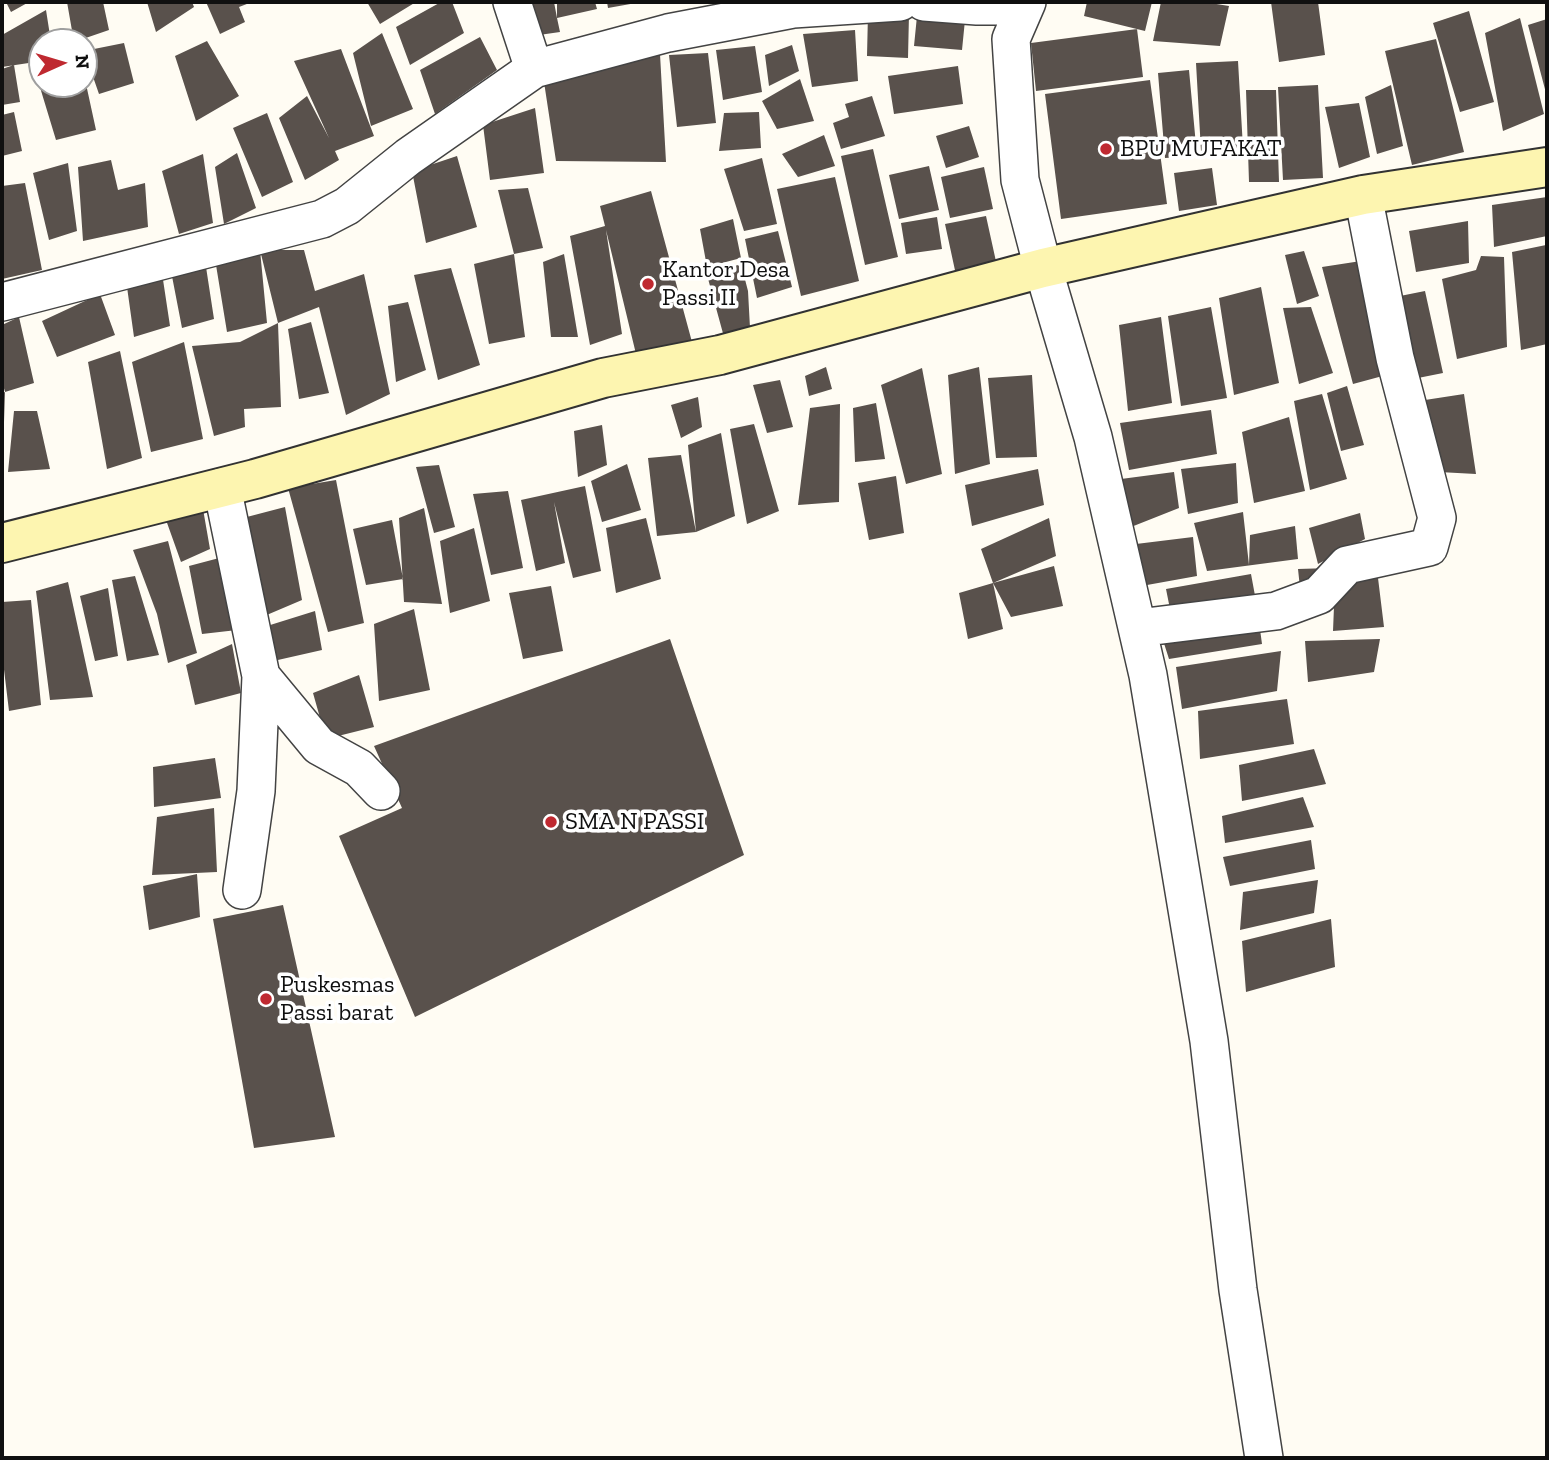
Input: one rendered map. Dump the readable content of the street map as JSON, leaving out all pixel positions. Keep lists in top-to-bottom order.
{
  "places": [
    "BPU MUFAKAT",
    "Kantor Desa Passi II",
    "SMA N PASSI",
    "Puskesmas Passi barat"
  ],
  "north": "right"
}
